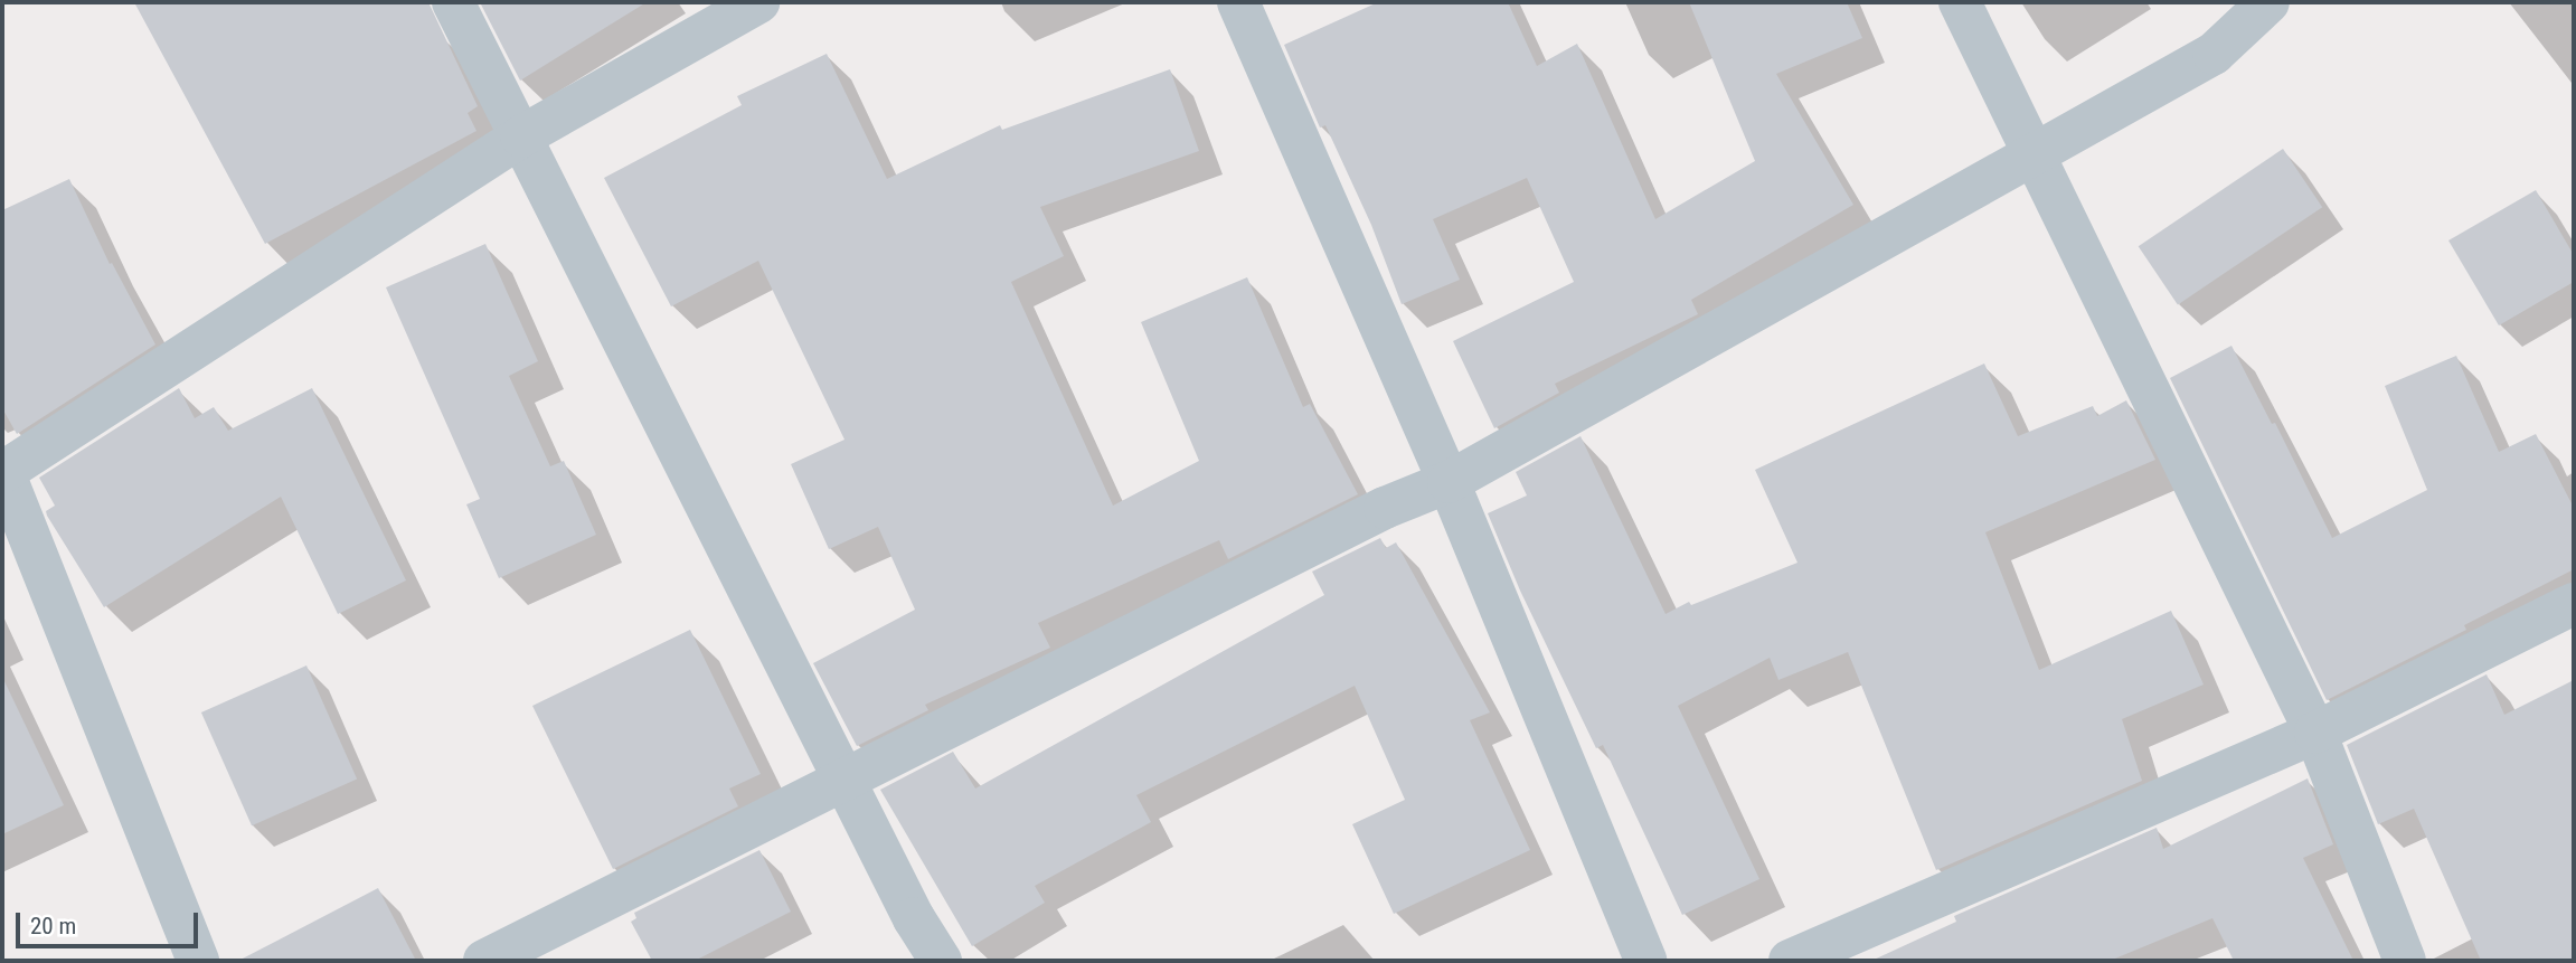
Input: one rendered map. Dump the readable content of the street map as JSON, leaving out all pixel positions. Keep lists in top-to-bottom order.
{
  "scale_bar": "20 m"
}
